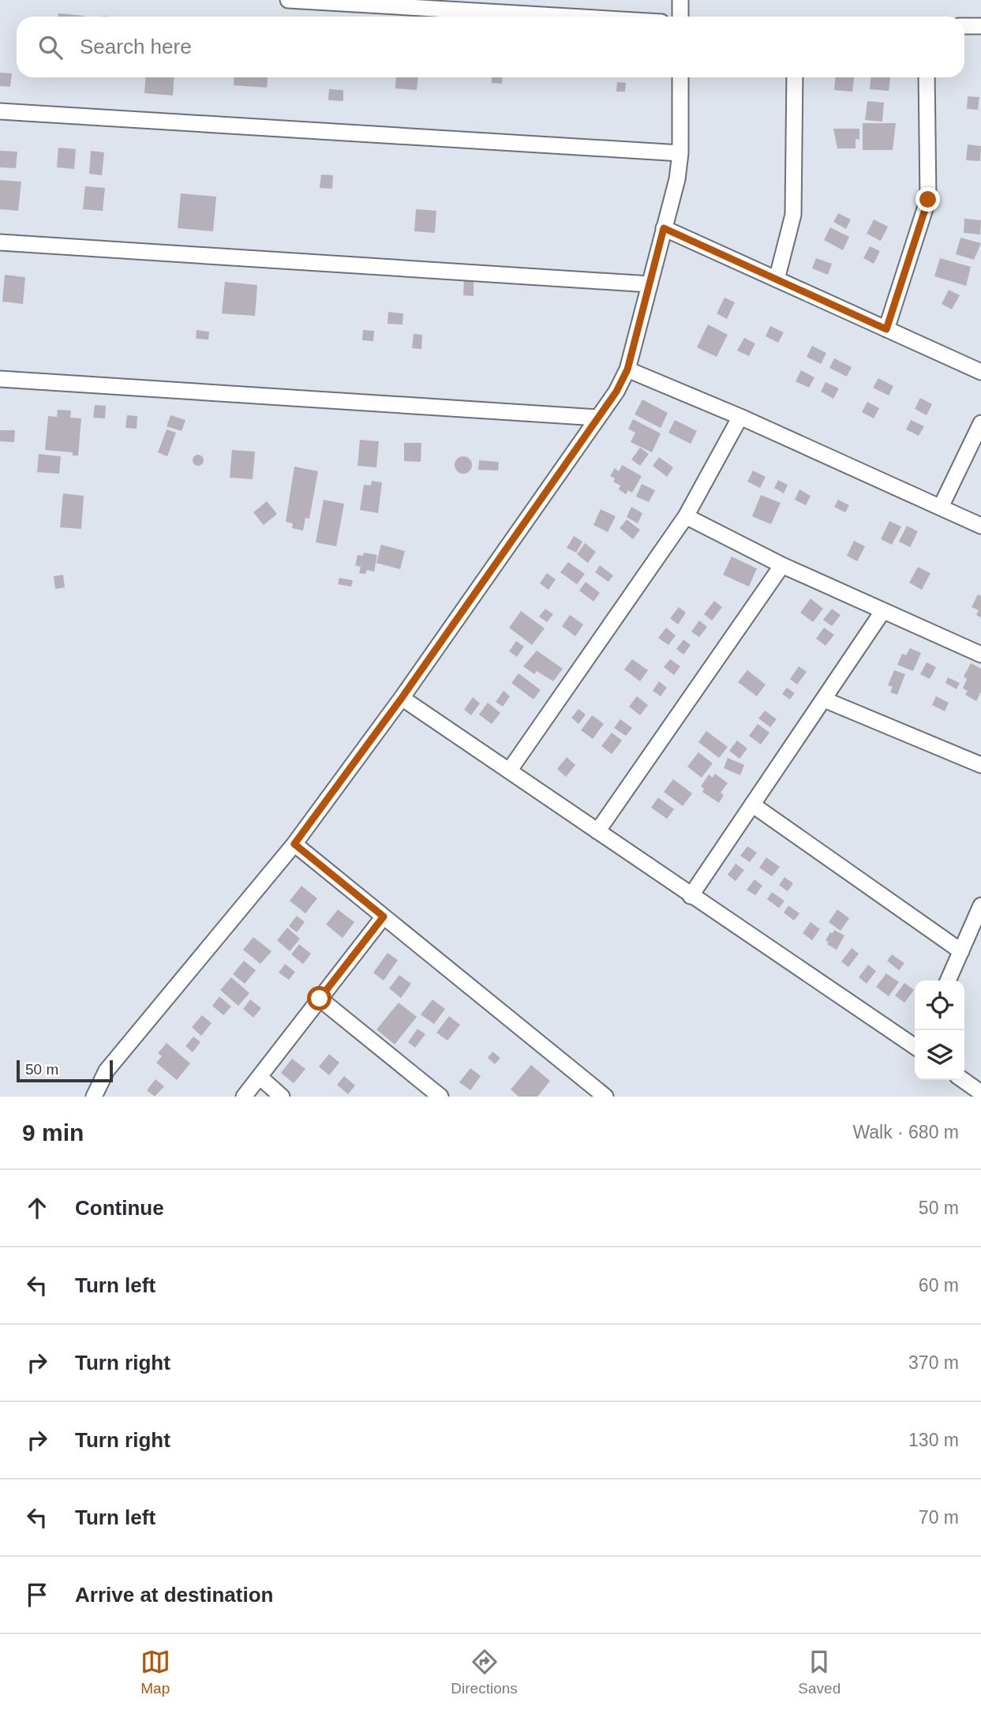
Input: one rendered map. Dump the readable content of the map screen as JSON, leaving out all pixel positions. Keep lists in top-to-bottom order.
{
  "scale_bar": "50 m",
  "page": {
    "search": "Search here",
    "scale": "50 m",
    "heading": ["9 min", "Walk · 680 m"],
    "list": [
      ["Continue", "50 m"],
      ["Turn left", "60 m"],
      ["Turn right", "370 m"],
      ["Turn right", "130 m"],
      ["Turn left", "70 m"],
      "Arrive at destination"
    ],
    "nav": ["Map", "Directions", "Saved"]
  }
}
